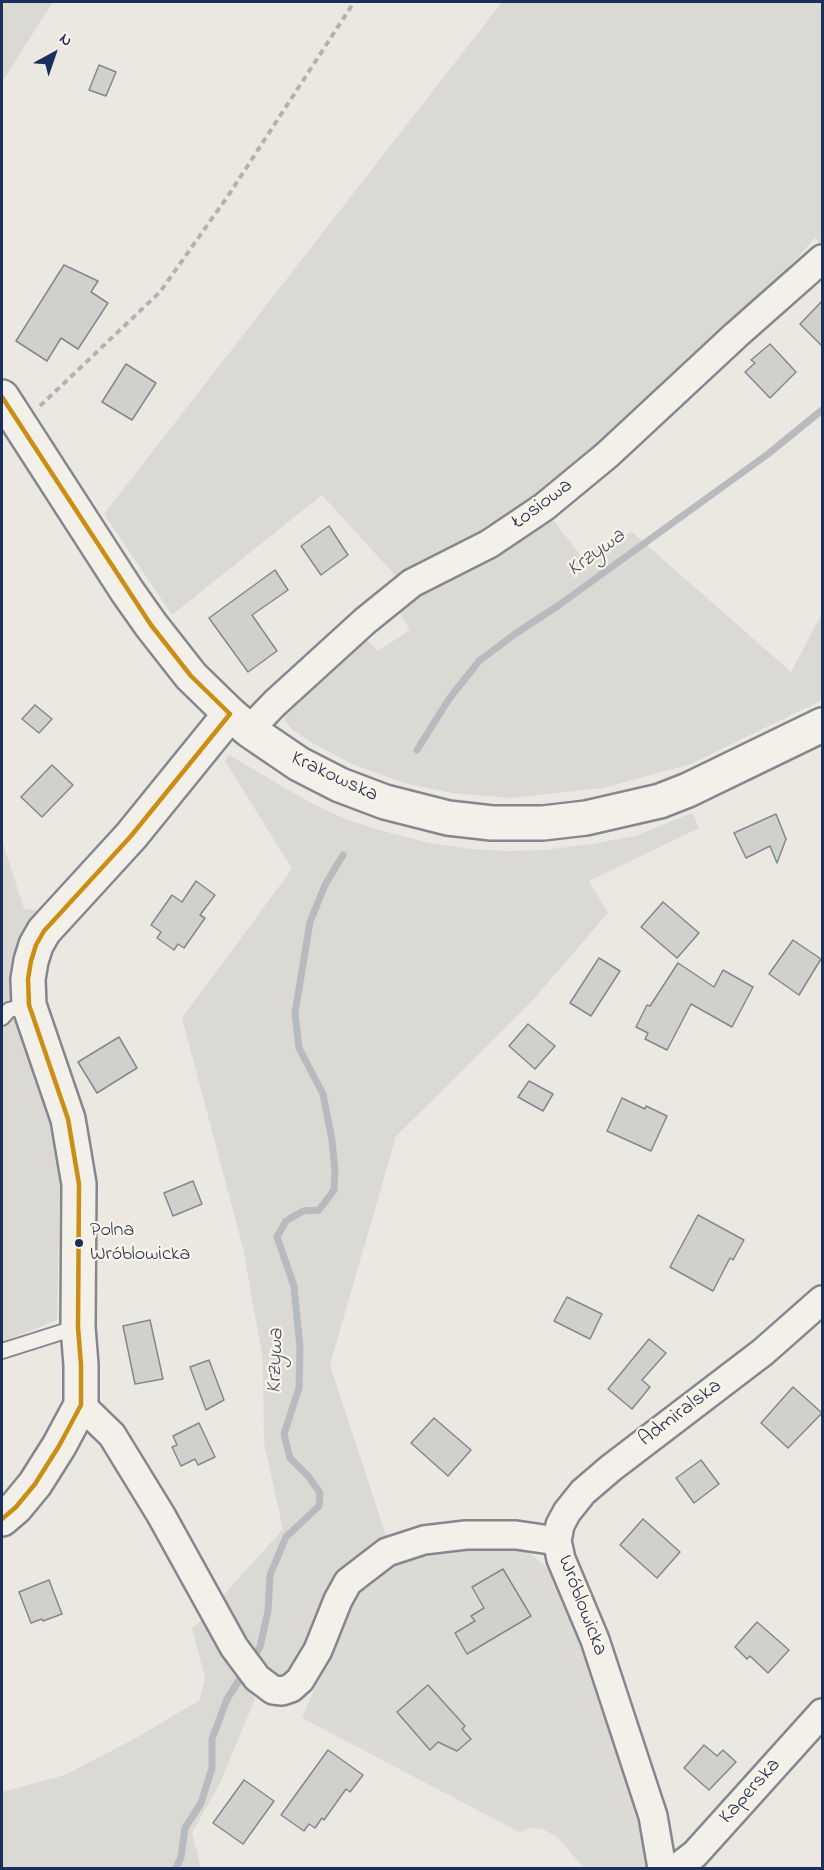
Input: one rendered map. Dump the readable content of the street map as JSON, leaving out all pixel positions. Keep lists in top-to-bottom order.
{
  "streets": {
    "main road": ["Krakowska"],
    "street": [
      "Łosiowa",
      "Admiralska",
      "Wróblowicka",
      "Kaperska"
    ]
  },
  "crossings": [
    ["Łosiowa", "Krakowska"],
    ["Admiralska", "Wróblowicka"]
  ],
  "water": ["Krzywa"],
  "places": ["Polna Wróblowicka"],
  "north": "top right"
}
